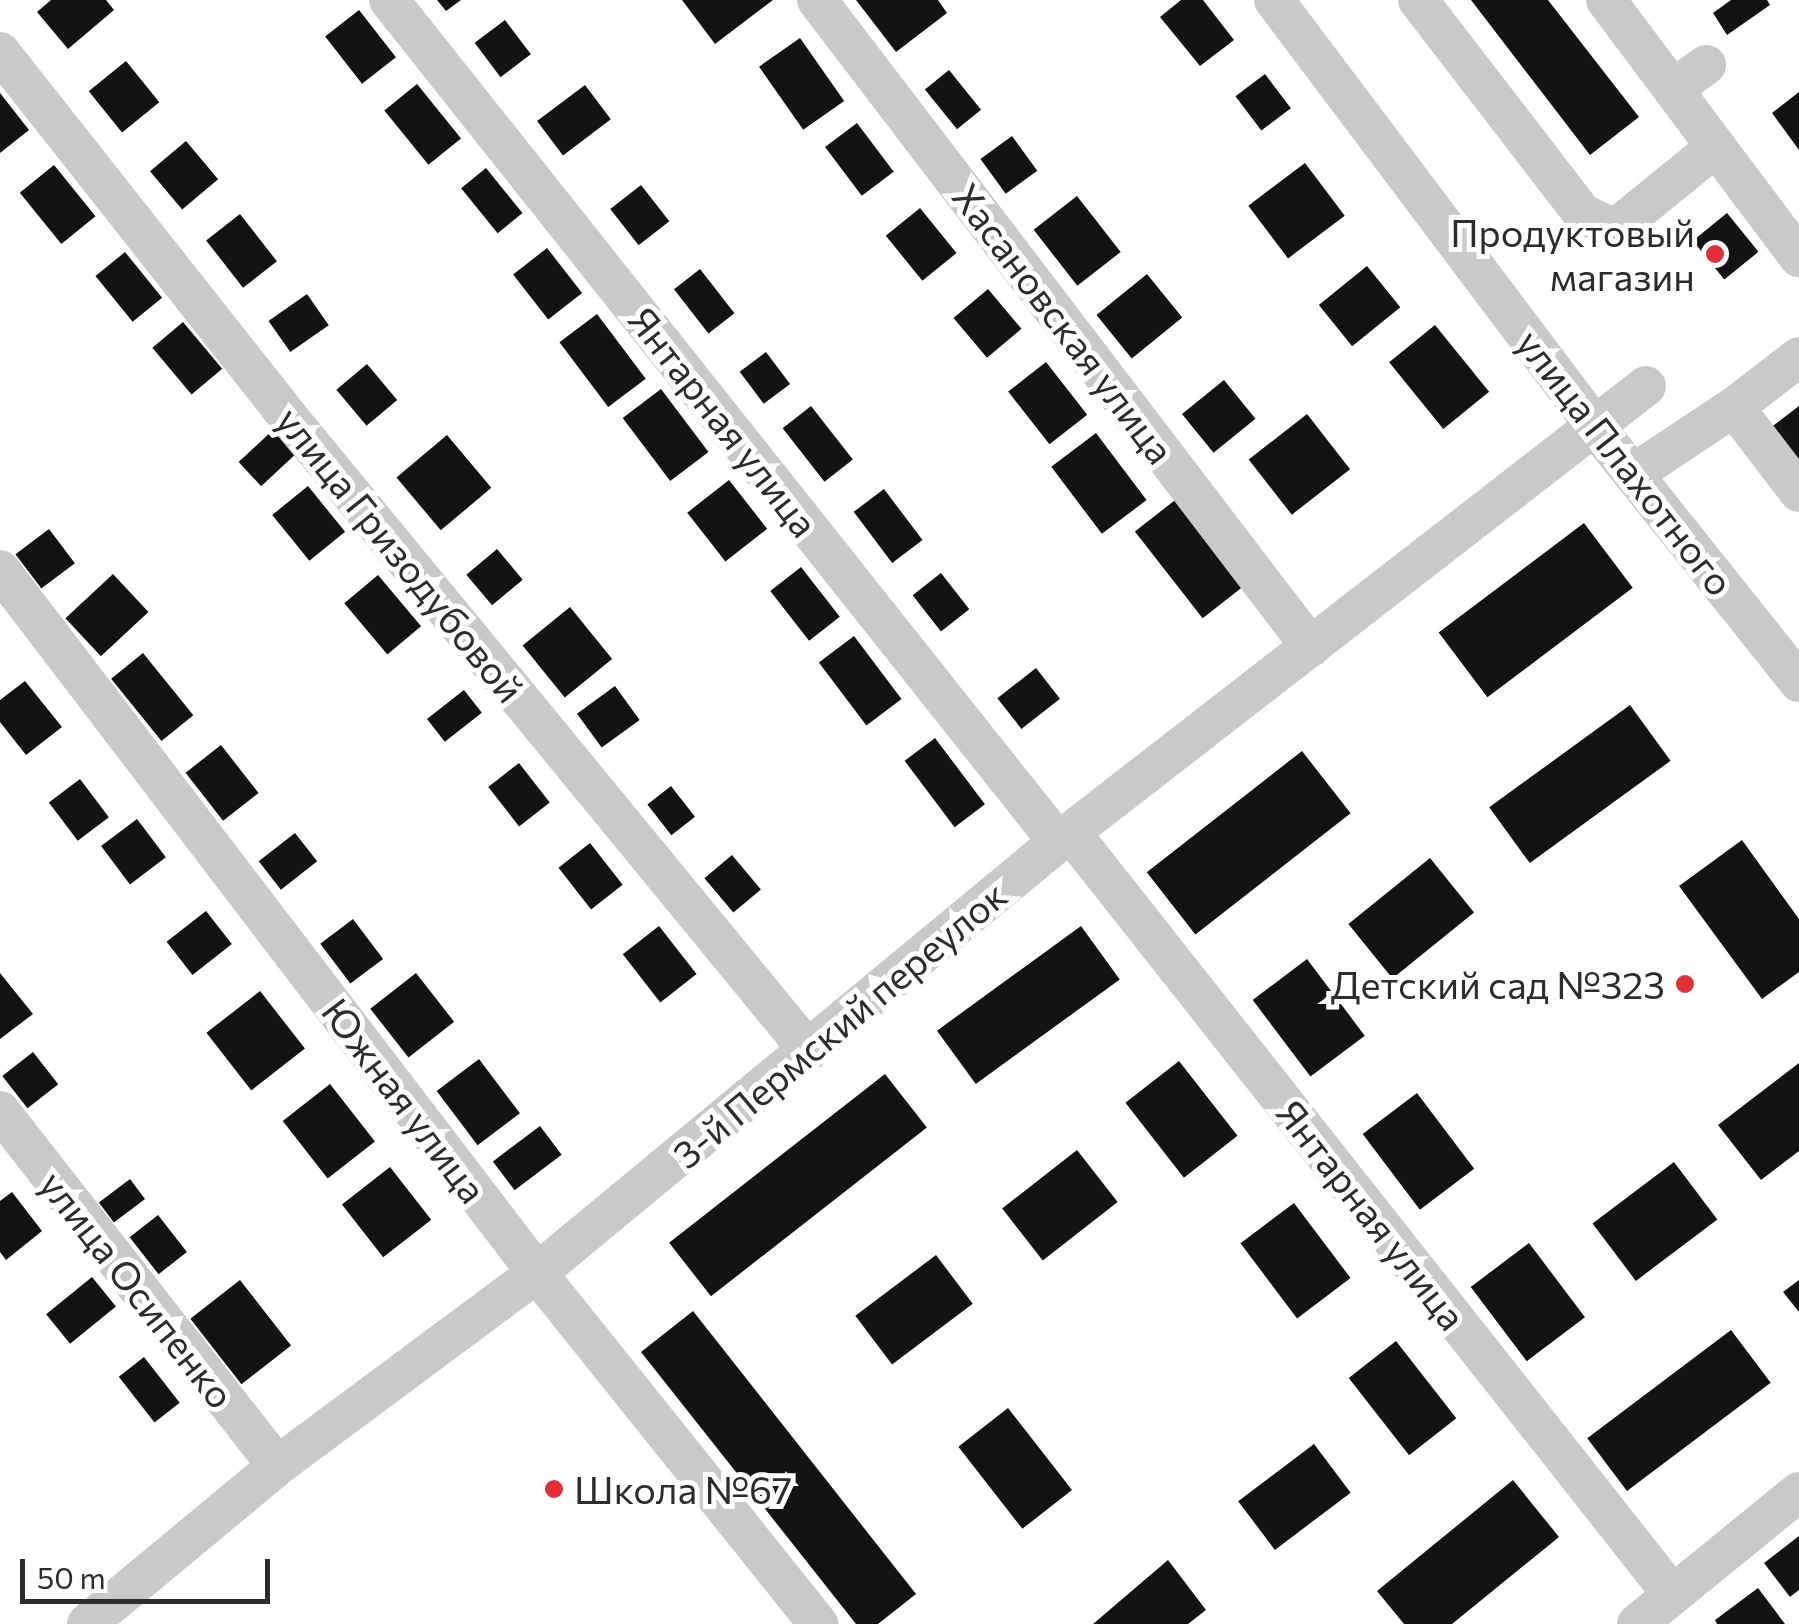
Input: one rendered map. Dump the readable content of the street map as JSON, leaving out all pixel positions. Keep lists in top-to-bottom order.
{
  "streets": {
    "street": [
      "Хасановская улица",
      "Янтарная улица",
      "улица Плахотного",
      "улица Гризодубовой",
      "3-й Пермский переулок",
      "Южная улица",
      "улица Осипенко"
    ]
  },
  "crossings": [
    ["Хасановская улица", "3-й Пермский переулок"],
    ["Янтарная улица", "3-й Пермский переулок"],
    ["улица Плахотного", "3-й Пермский переулок"],
    ["улица Гризодубовой", "3-й Пермский переулок"],
    ["3-й Пермский переулок", "Южная улица"],
    ["3-й Пермский переулок", "улица Осипенко"]
  ],
  "places": ["Продуктовый магазин", "Детский сад №323", "Школа №67"],
  "scale_bar": "50 m"
}
